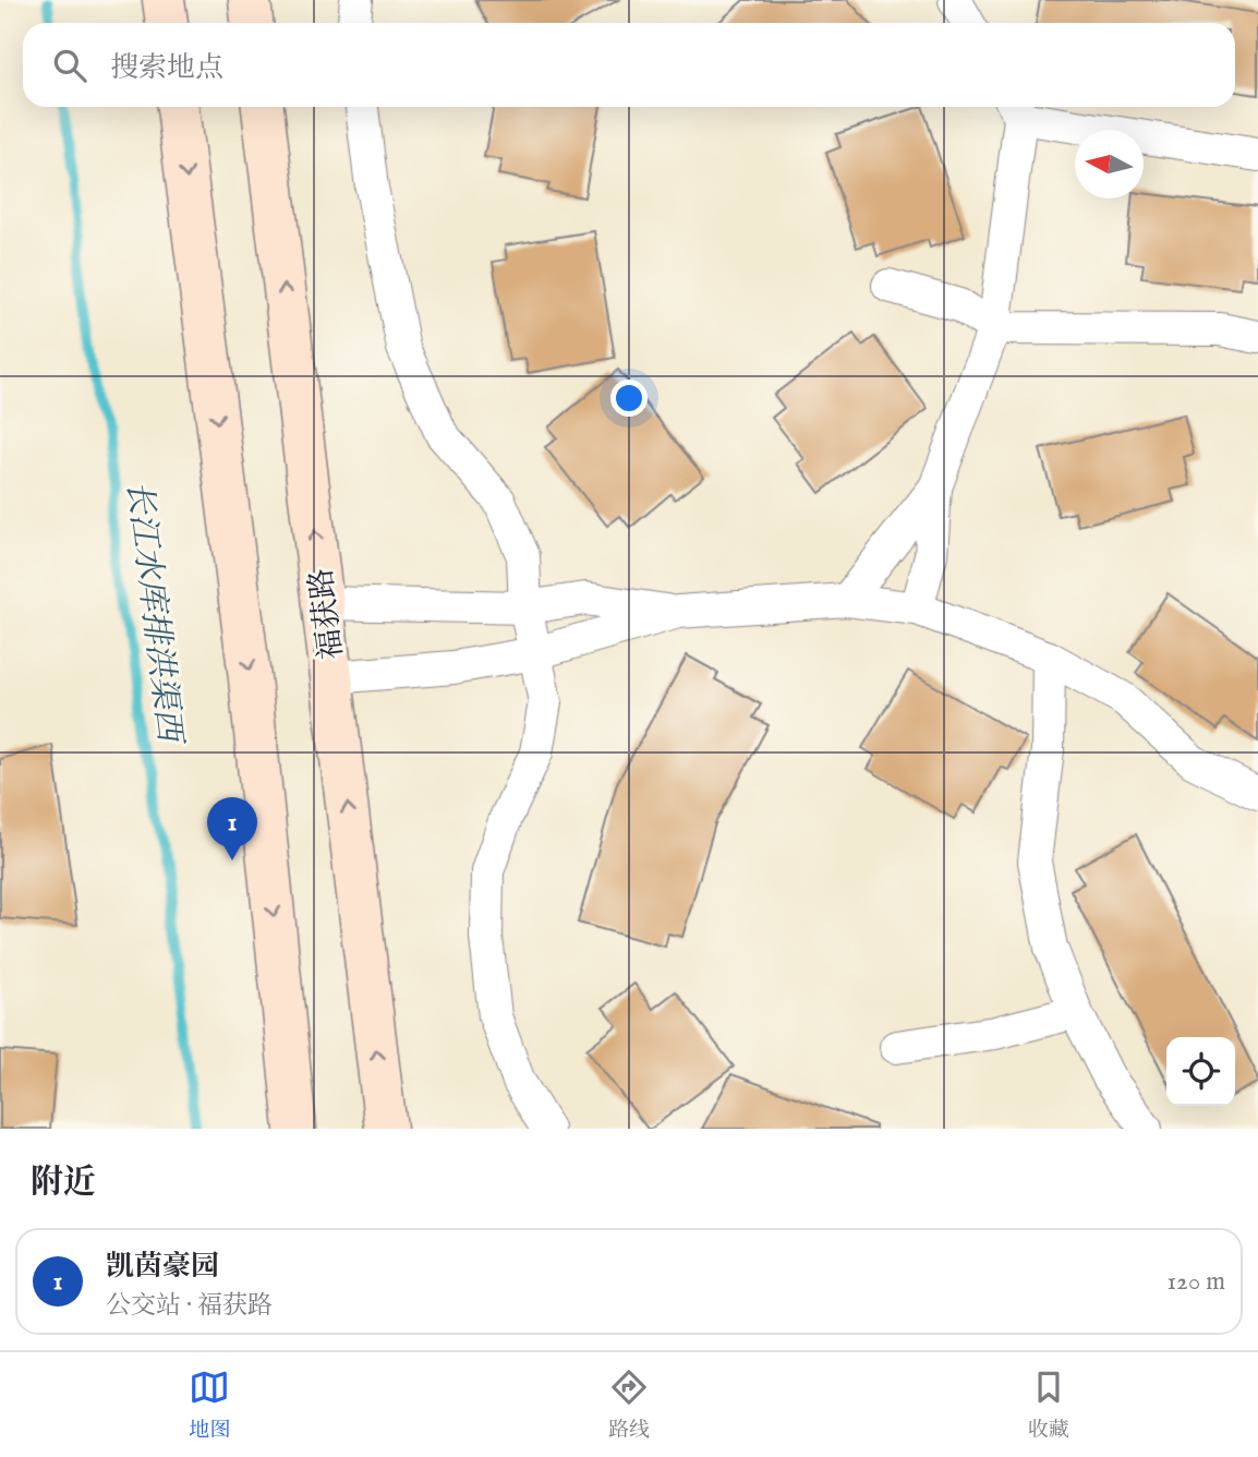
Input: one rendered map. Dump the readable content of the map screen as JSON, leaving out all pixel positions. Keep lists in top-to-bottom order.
{
  "streets": {
    "street": ["福获路"]
  },
  "water": ["长江水库排洪渠西"],
  "north": "left",
  "page": {
    "search": "搜索地点",
    "pins": "1",
    "heading": "附近",
    "list": [
      {
        "mark": "1",
        "name": "凯茵豪园",
        "note": "公交站 · 福获路",
        "value": "120 m"
      }
    ],
    "nav": ["地图", "路线", "收藏"]
  }
}
